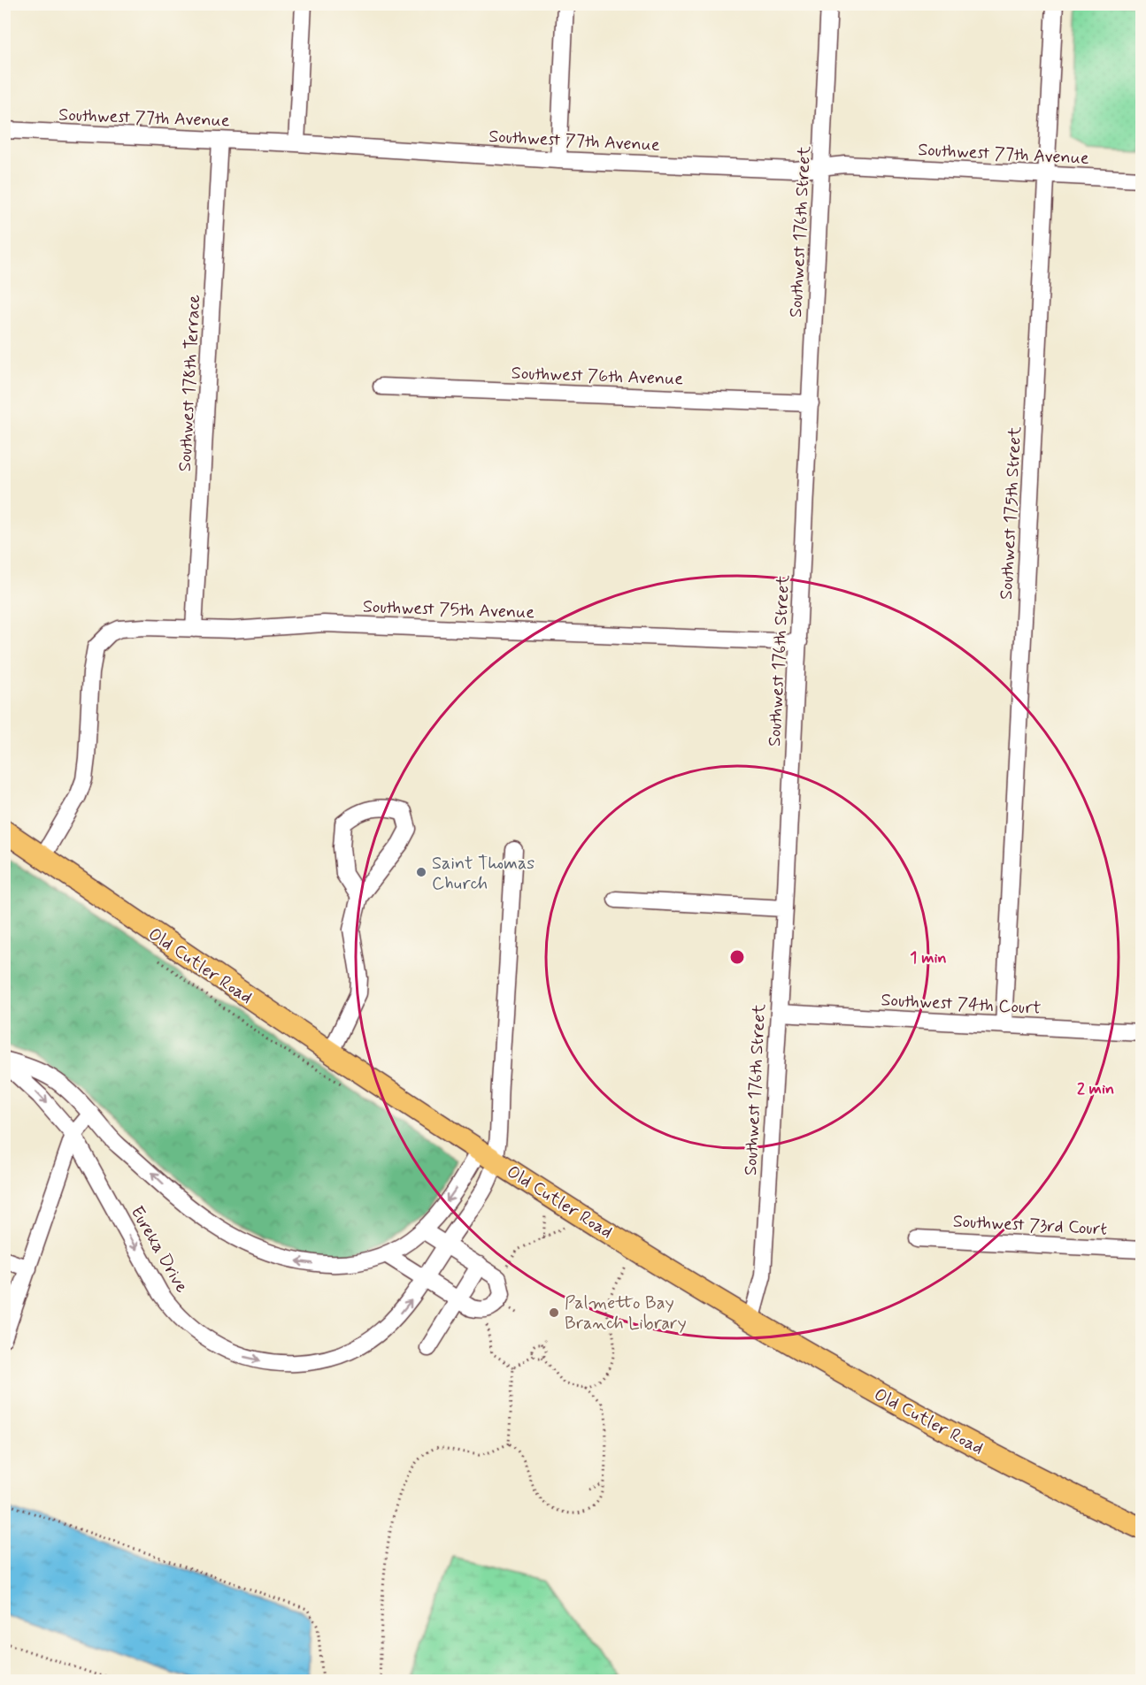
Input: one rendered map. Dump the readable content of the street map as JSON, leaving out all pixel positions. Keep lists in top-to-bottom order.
{
  "streets": {
    "main road": ["Old Cutler Road"],
    "street": [
      "Southwest 77th Avenue",
      "Southwest 176th Street",
      "Southwest 76th Avenue",
      "Southwest 178th Terrace",
      "Southwest 175th Street",
      "Southwest 75th Avenue",
      "Southwest 74th Court",
      "Southwest 73rd Court",
      "Eureka Drive"
    ]
  },
  "crossings": [
    ["Southwest 77th Avenue", "Southwest 176th Street"],
    ["Southwest 77th Avenue", "Southwest 178th Terrace"],
    ["Southwest 77th Avenue", "Southwest 175th Street"],
    ["Southwest 176th Street", "Southwest 76th Avenue"],
    ["Southwest 176th Street", "Southwest 75th Avenue"],
    ["Southwest 176th Street", "Old Cutler Road"],
    ["Southwest 176th Street", "Southwest 74th Court"],
    ["Southwest 178th Terrace", "Southwest 75th Avenue"],
    ["Southwest 175th Street", "Southwest 74th Court"],
    ["Southwest 75th Avenue", "Old Cutler Road"],
    ["Old Cutler Road", "Eureka Drive"]
  ],
  "places": ["Saint Thomas Church", "Palmetto Bay Branch Library"],
  "rings": ["1 min", "2 min"]
}
